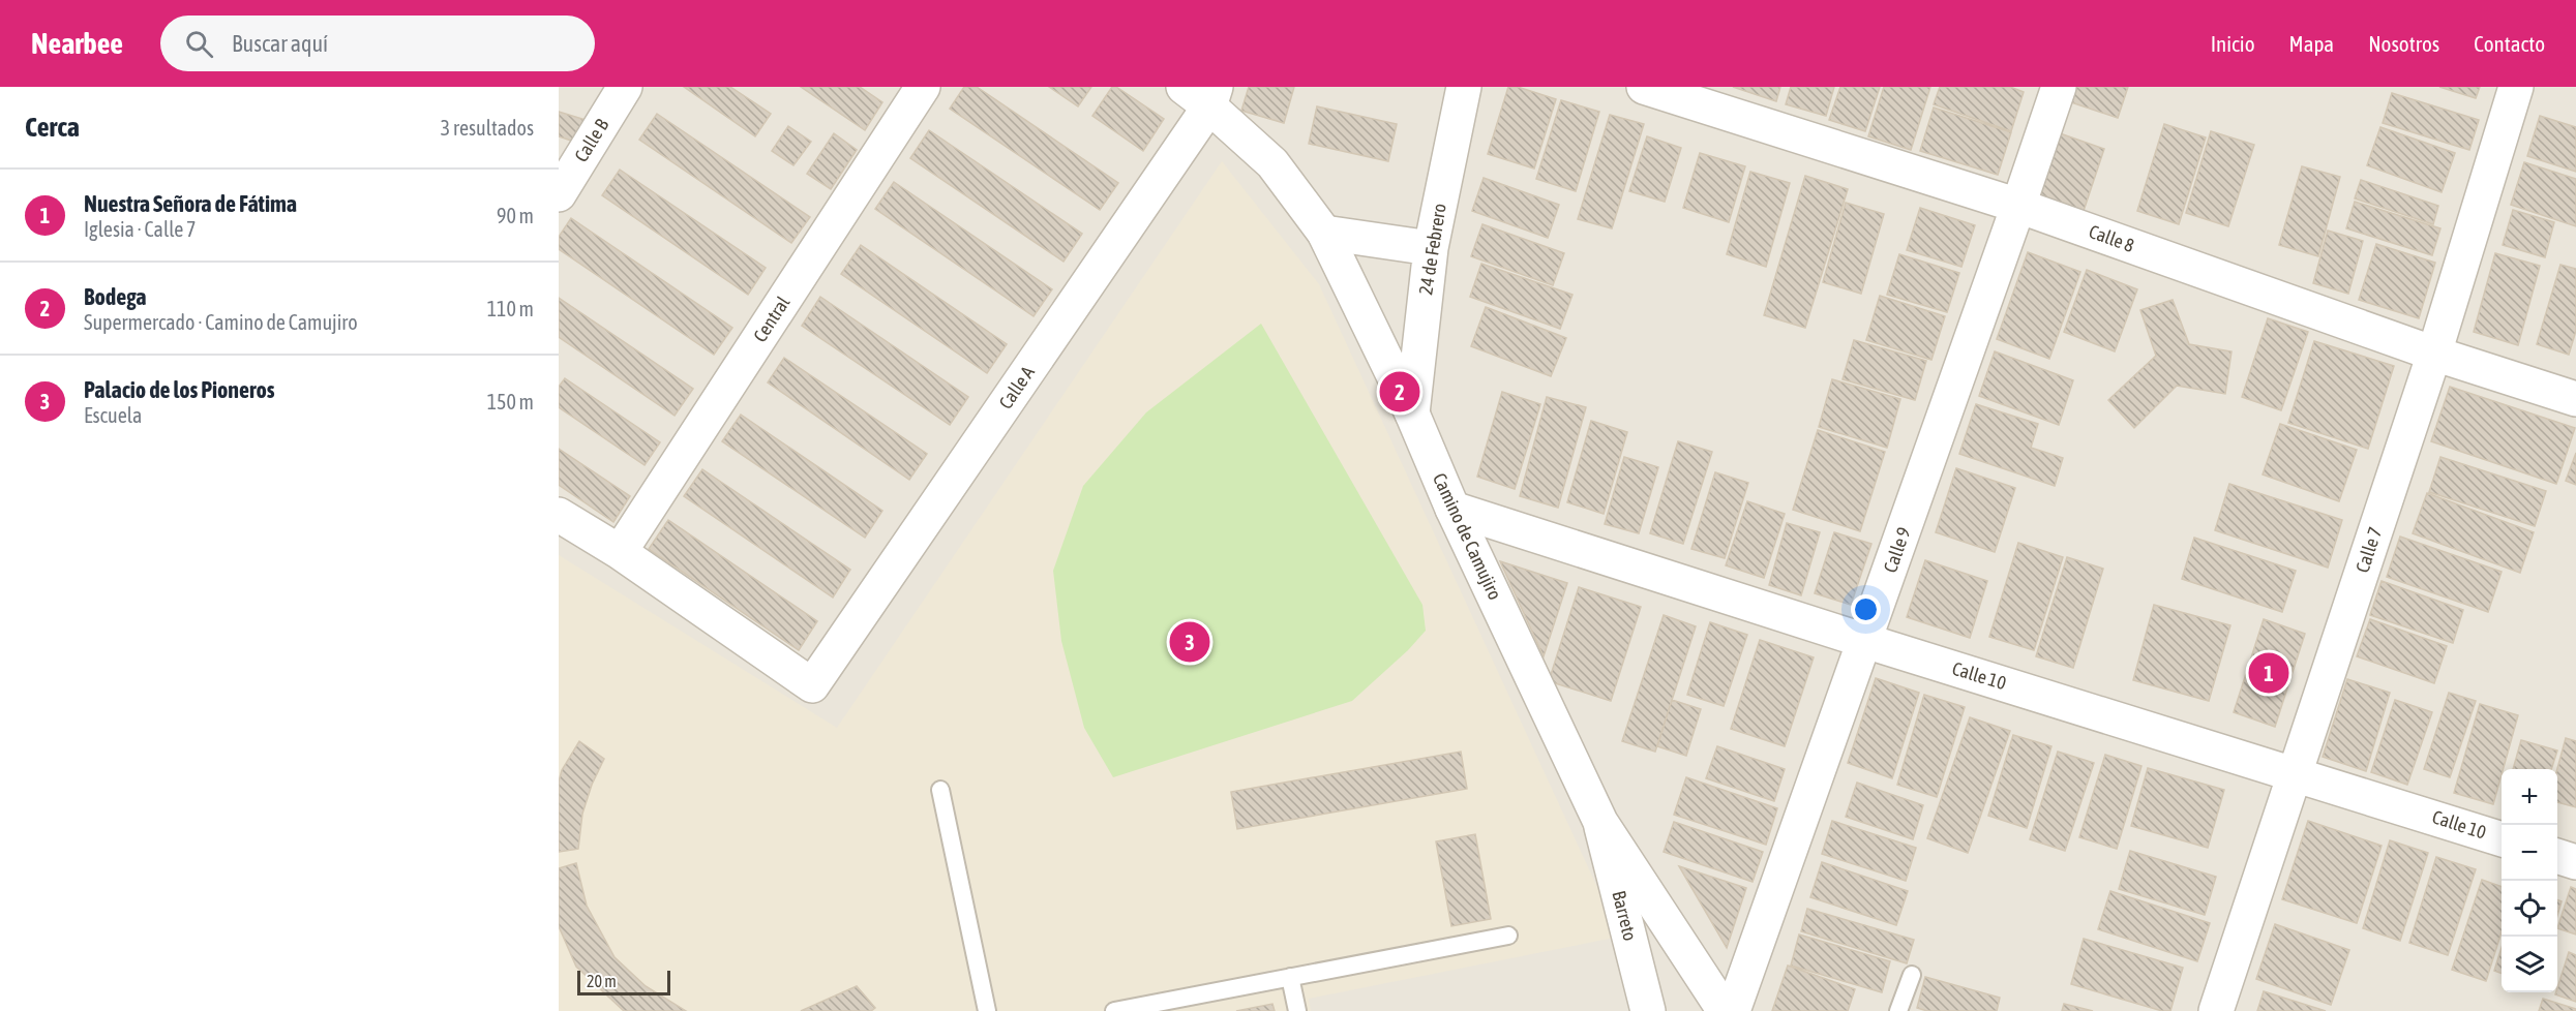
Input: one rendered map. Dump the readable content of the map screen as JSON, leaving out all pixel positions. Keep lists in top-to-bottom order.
{
  "streets": {
    "street": [
      "Calle B",
      "Calle 8",
      "24 de Febrero",
      "Central",
      "Calle A",
      "Camino de Camujiro",
      "Calle 9",
      "Calle 7",
      "Calle 10",
      "Barreto"
    ]
  },
  "crossings": [
    ["Calle 8", "Calle 9"],
    ["Calle 8", "Calle 7"],
    ["24 de Febrero", "Camino de Camujiro"],
    ["Central", "Calle A"],
    ["Calle A", "Camino de Camujiro"],
    ["Camino de Camujiro", "Calle 10"],
    ["Camino de Camujiro", "Barreto"],
    ["Calle 9", "Calle 10"],
    ["Calle 7", "Calle 10"]
  ],
  "scale_bar": "20 m",
  "page": {
    "header": "Nearbee",
    "search": "Buscar aquí",
    "nav": [
      "Inicio",
      "Mapa",
      "Nosotros",
      "Contacto"
    ],
    "heading": ["Cerca", "3 resultados"],
    "list": [
      {
        "mark": "1",
        "name": "Nuestra Señora de Fátima",
        "note": "Iglesia · Calle 7",
        "value": "90 m"
      },
      {
        "mark": "2",
        "name": "Bodega",
        "note": "Supermercado · Camino de Camujiro",
        "value": "110 m"
      },
      {
        "mark": "3",
        "name": "Palacio de los Pioneros",
        "note": "Escuela",
        "value": "150 m"
      }
    ],
    "pins": ["2", "3", "1"],
    "map_buttons": ["+", "−"],
    "scale": "20 m"
  }
}
